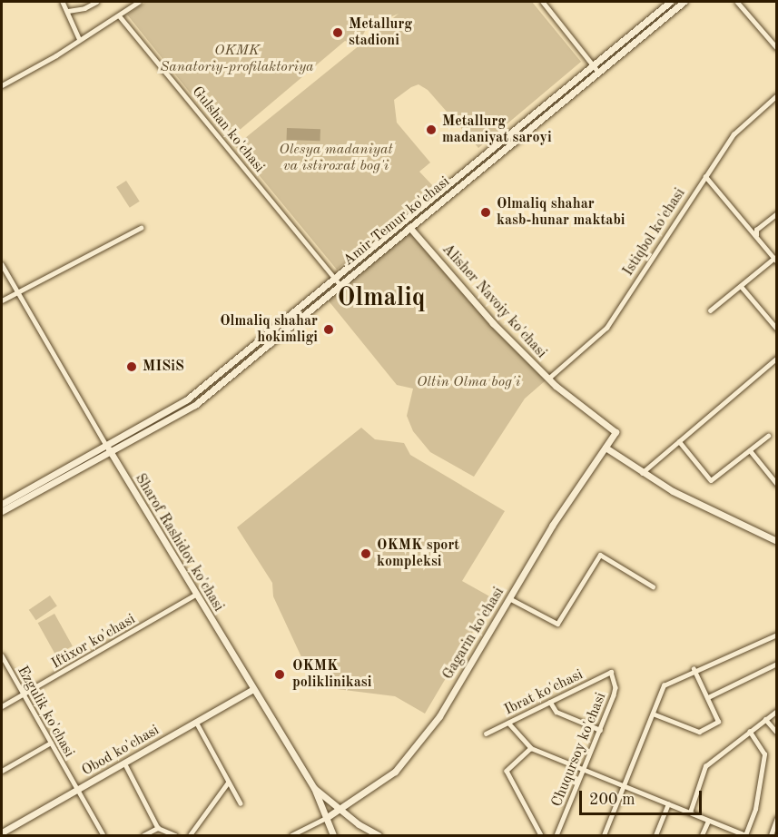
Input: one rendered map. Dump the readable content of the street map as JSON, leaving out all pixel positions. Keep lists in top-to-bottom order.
{
  "streets": {
    "main road": [
      "Amir Temur ko'chasi",
      "Alisher Navoiy ko'chasi",
      "Sharof Rashidov ko'chasi",
      "Gagarin ko'chasi",
      "Obod ko'chasi"
    ],
    "street": [
      "Gulshan ko'chasi",
      "Istiqbol ko'chasi",
      "Iftixor ko'chasi",
      "Ibrat ko'chasi",
      "Ezgulik ko'chasi",
      "Chuqursoy ko'chasi"
    ]
  },
  "crossings": [
    ["Gulshan ko'chasi", "Amir Temur ko'chasi"],
    ["Amir Temur ko'chasi", "Alisher Navoiy ko'chasi"],
    ["Amir Temur ko'chasi", "Sharof Rashidov ko'chasi"],
    ["Istiqbol ko'chasi", "Alisher Navoiy ko'chasi"],
    ["Alisher Navoiy ko'chasi", "Gagarin ko'chasi"],
    ["Sharof Rashidov ko'chasi", "Gagarin ko'chasi"],
    ["Sharof Rashidov ko'chasi", "Iftixor ko'chasi"],
    ["Sharof Rashidov ko'chasi", "Obod ko'chasi"],
    ["Iftixor ko'chasi", "Ezgulik ko'chasi"],
    ["Ibrat ko'chasi", "Chuqursoy ko'chasi"],
    ["Ezgulik ko'chasi", "Obod ko'chasi"]
  ],
  "districts": ["Olmaliq"],
  "parks": ["OKMK Sanatoriy-profilaktoriya", "Olesya madaniyat va istiroxat bog'i", "Oltin Olma bog'i"],
  "places": [
    "Metallurg stadioni",
    "Metallurg madaniyat saroyi",
    "Olmaliq shahar kasb-hunar maktabi",
    "Olmaliq shahar hokimligi",
    "MISiS",
    "OKMK sport kompleksi",
    "OKMK poliklinikasi"
  ],
  "scale_bar": "200 m"
}
